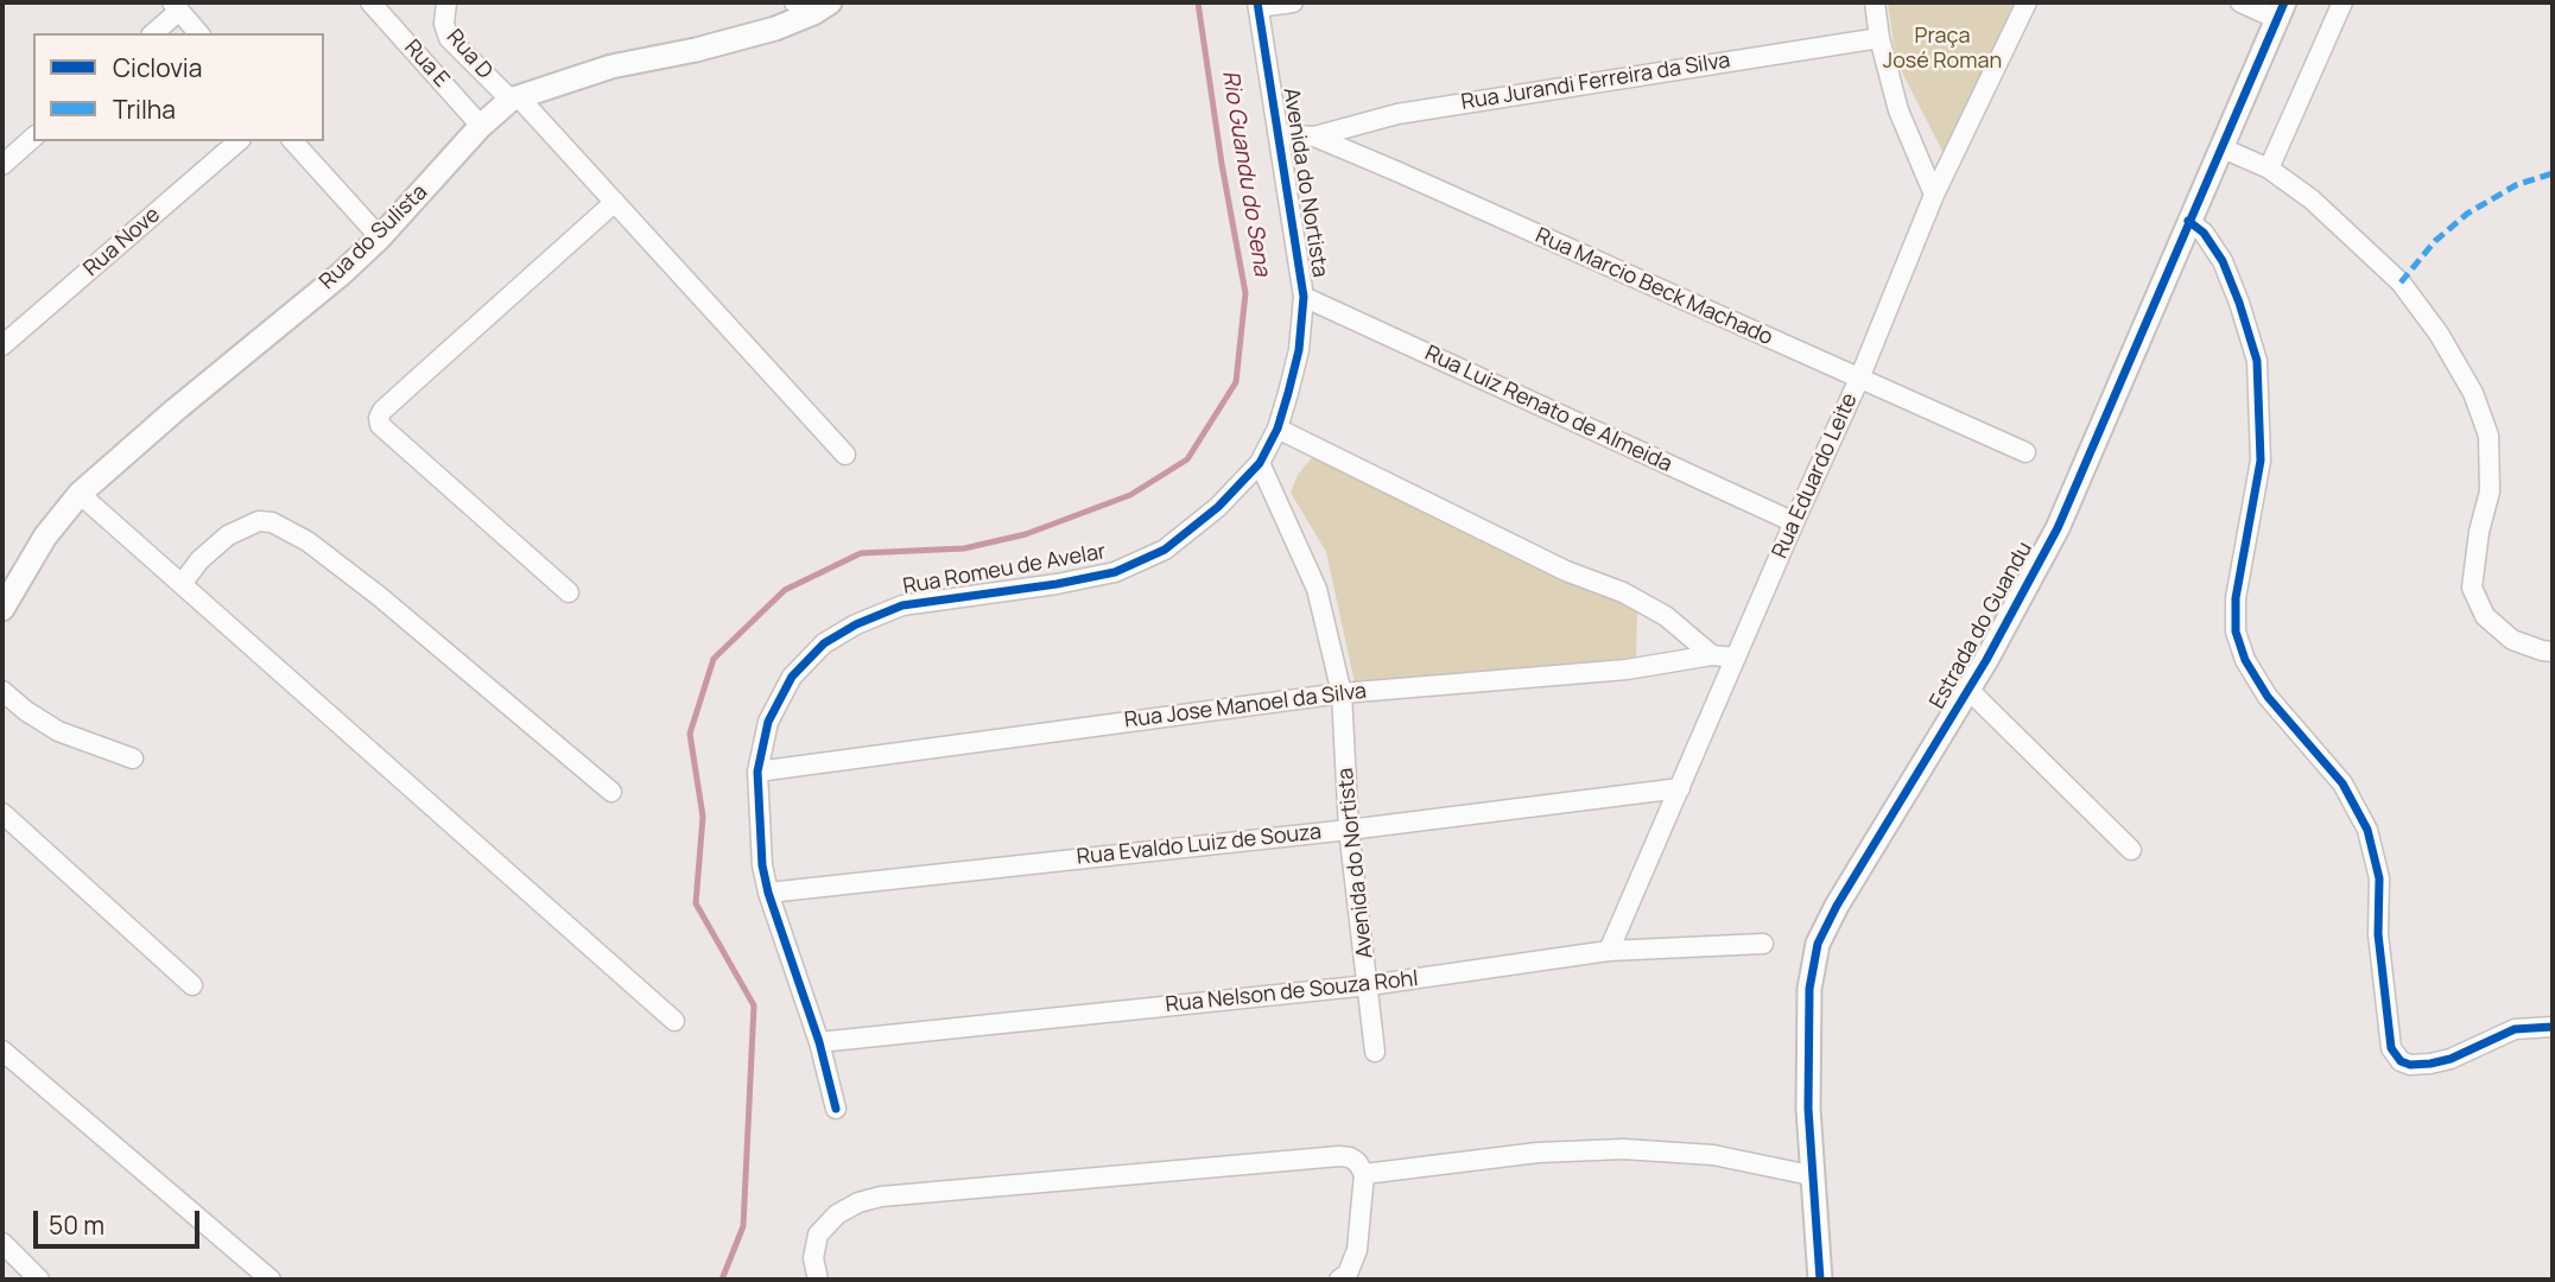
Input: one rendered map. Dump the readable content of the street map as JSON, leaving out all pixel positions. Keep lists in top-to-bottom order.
{
  "streets": {
    "street": [
      "Rua D",
      "Rua E",
      "Rua Jurandi Ferreira da Silva",
      "Avenida do Nortista",
      "Rua do Sulista",
      "Rua Nove",
      "Rua Marcio Beck Machado",
      "Rua Luiz Renato de Almeida",
      "Rua Eduardo Leite",
      "Rua Romeu de Avelar",
      "Estrada do Guandu",
      "Rua Jose Manoel da Silva",
      "Rua Evaldo Luiz de Souza",
      "Rua Nelson de Souza Rohl"
    ]
  },
  "crossings": [
    ["Rua D", "Rua do Sulista"],
    ["Rua E", "Rua do Sulista"],
    ["Rua Jurandi Ferreira da Silva", "Rua Marcio Beck Machado"],
    ["Avenida do Nortista", "Rua Marcio Beck Machado"],
    ["Avenida do Nortista", "Rua Luiz Renato de Almeida"],
    ["Avenida do Nortista", "Rua Romeu de Avelar"],
    ["Avenida do Nortista", "Rua Jose Manoel da Silva"],
    ["Avenida do Nortista", "Rua Evaldo Luiz de Souza"],
    ["Avenida do Nortista", "Rua Nelson de Souza Rohl"],
    ["Rua Marcio Beck Machado", "Rua Eduardo Leite"],
    ["Rua Luiz Renato de Almeida", "Rua Eduardo Leite"],
    ["Rua Eduardo Leite", "Rua Jose Manoel da Silva"],
    ["Rua Eduardo Leite", "Rua Evaldo Luiz de Souza"],
    ["Rua Eduardo Leite", "Rua Nelson de Souza Rohl"],
    ["Rua Romeu de Avelar", "Rua Jose Manoel da Silva"],
    ["Rua Romeu de Avelar", "Rua Evaldo Luiz de Souza"],
    ["Rua Romeu de Avelar", "Rua Nelson de Souza Rohl"]
  ],
  "water": ["Rio Guandu do Sena"],
  "parks": ["Praça José Roman"],
  "legend": ["Ciclovia", "Trilha"],
  "scale_bar": "50 m"
}
